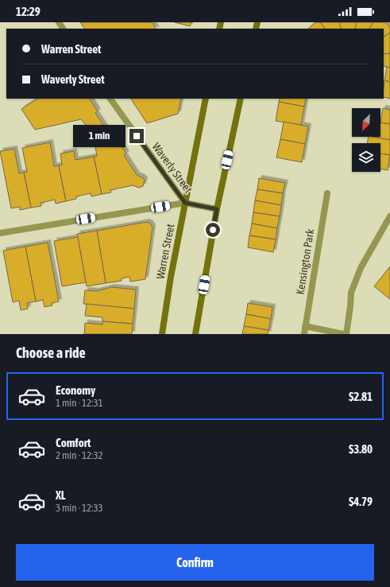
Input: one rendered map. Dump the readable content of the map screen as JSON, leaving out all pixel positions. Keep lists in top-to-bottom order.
{
  "streets": {
    "main road": ["Warren Street"],
    "street": ["Waverly Street", "Kensington Park"]
  },
  "crossings": [
    ["Waverly Street", "Warren Street"]
  ],
  "north": "bottom left",
  "page": {
    "status": "12:29",
    "banner": ["Warren Street", "Waverly Street"],
    "bubble": "1 min",
    "heading": "Choose a ride",
    "list": [
      {
        "name": "Economy",
        "note": "1 min · 12:31",
        "value": "$2.81"
      },
      {
        "name": "Comfort",
        "note": "2 min · 12:32",
        "value": "$3.80"
      },
      {
        "name": "XL",
        "note": "3 min · 12:33",
        "value": "$4.79"
      }
    ],
    "buttons": "Confirm"
  }
}
